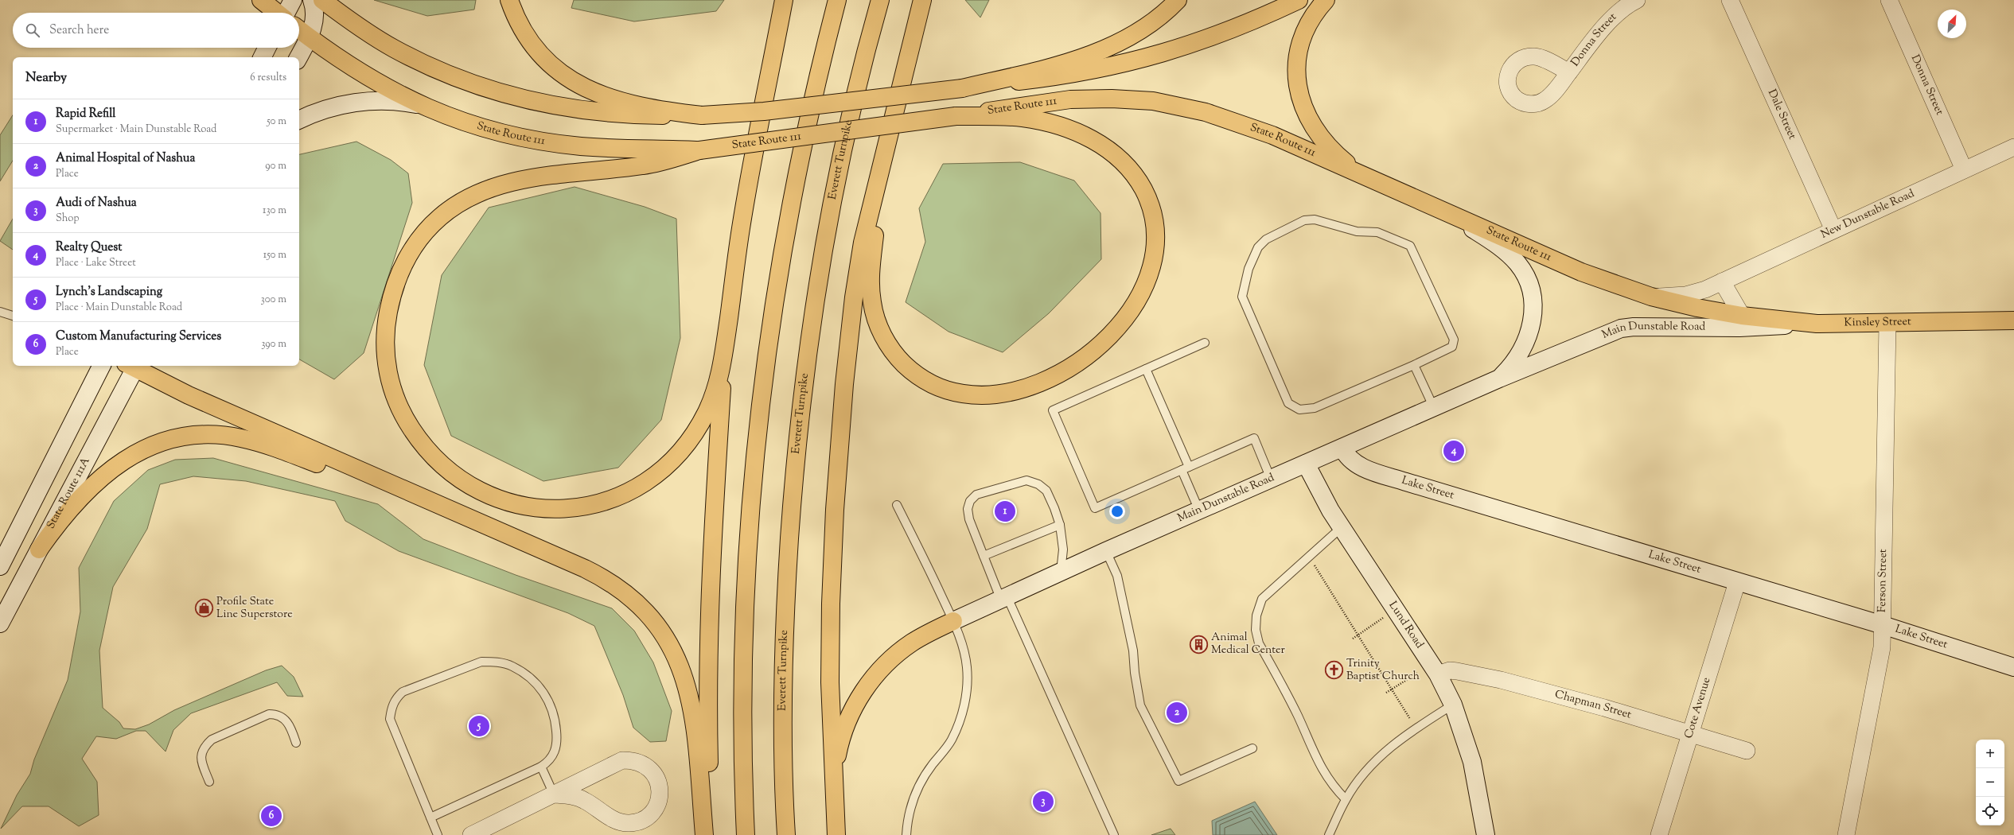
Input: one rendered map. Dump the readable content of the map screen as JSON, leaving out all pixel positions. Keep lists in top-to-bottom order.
{
  "streets": {
    "main road": ["State Route 111", "Everett Turnpike", "Kinsley Street"],
    "street": [
      "Donna Street",
      "Dale Street",
      "New Dunstable Road",
      "Main Dunstable Road",
      "Lake Street",
      "State Route 111A",
      "Ferson Street",
      "Lund Road",
      "Chapman Street",
      "Cote Avenue"
    ]
  },
  "crossings": [
    ["Donna Street", "New Dunstable Road"],
    ["State Route 111", "New Dunstable Road"],
    ["State Route 111", "Kinsley Street"],
    ["State Route 111", "Main Dunstable Road"],
    ["Dale Street", "New Dunstable Road"],
    ["Kinsley Street", "Main Dunstable Road"],
    ["Kinsley Street", "Ferson Street"],
    ["Main Dunstable Road", "Lake Street"],
    ["Main Dunstable Road", "Lund Road"],
    ["Lake Street", "Ferson Street"],
    ["Lake Street", "Cote Avenue"],
    ["Lund Road", "Chapman Street"],
    ["Chapman Street", "Cote Avenue"]
  ],
  "places": {
    "shop": ["Profile State Line Superstore"],
    "building": ["Animal Medical Center"],
    "church": ["Trinity Baptist Church"]
  },
  "north": "top right",
  "page": {
    "search": "Search here",
    "heading": ["Nearby", "6 results"],
    "list": [
      {
        "mark": "1",
        "name": "Rapid Refill",
        "note": "Supermarket · Main Dunstable Road",
        "value": "50 m"
      },
      {
        "mark": "2",
        "name": "Animal Hospital of Nashua",
        "note": "Place",
        "value": "90 m"
      },
      {
        "mark": "3",
        "name": "Audi of Nashua",
        "note": "Shop",
        "value": "130 m"
      },
      {
        "mark": "4",
        "name": "Realty Quest",
        "note": "Place · Lake Street",
        "value": "150 m"
      },
      {
        "mark": "5",
        "name": "Lynch's Landscaping",
        "note": "Place · Main Dunstable Road",
        "value": "300 m"
      },
      {
        "mark": "6",
        "name": "Custom Manufacturing Services",
        "note": "Place",
        "value": "390 m"
      }
    ],
    "pins": [
      "4",
      "1",
      "2",
      "5",
      "3",
      "6"
    ],
    "map_buttons": ["+", "−"]
  }
}
